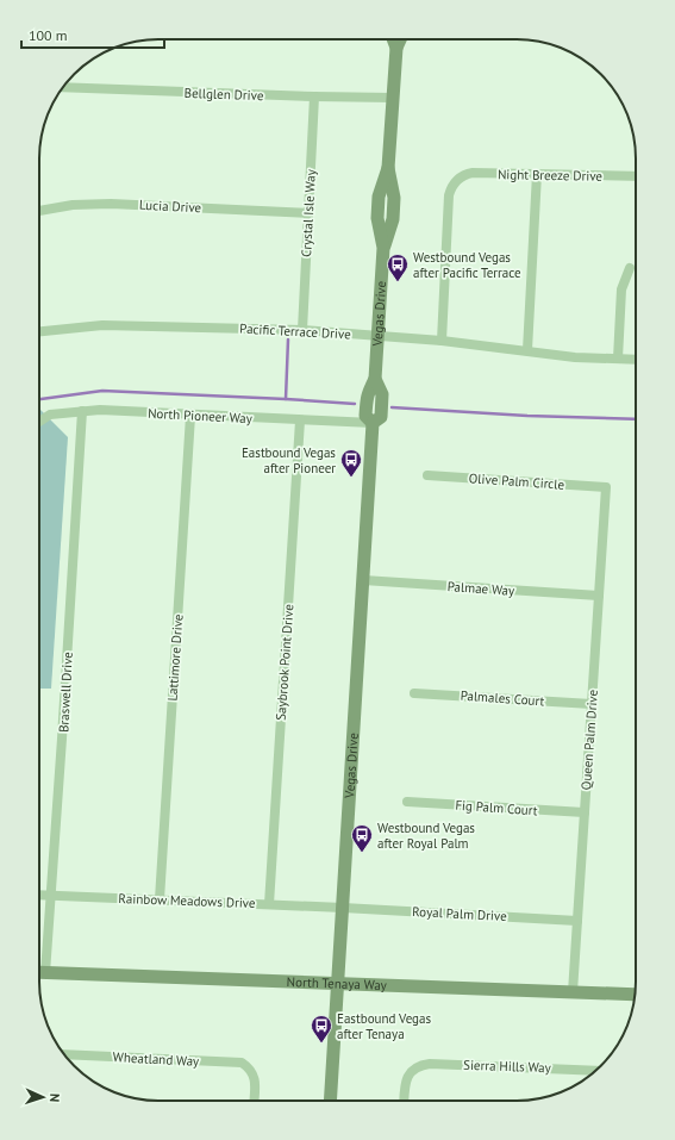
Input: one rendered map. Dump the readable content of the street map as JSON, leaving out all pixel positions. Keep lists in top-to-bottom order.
{
  "streets": {
    "main road": ["Vegas Drive", "North Tenaya Way"],
    "street": [
      "Bellglen Drive",
      "Night Breeze Drive",
      "Lucia Drive",
      "Crystal Isle Way",
      "Pacific Terrace Drive",
      "North Pioneer Way",
      "Olive Palm Circle",
      "Palmae Way",
      "Lattimore Drive",
      "Saybrook Point Drive",
      "Braswell Drive",
      "Palmales Court",
      "Queen Palm Drive",
      "Fig Palm Court",
      "Rainbow Meadows Drive",
      "Royal Palm Drive",
      "Wheatland Way",
      "Sierra Hills Way"
    ]
  },
  "crossings": [
    ["Bellglen Drive", "Crystal Isle Way"],
    ["Bellglen Drive", "Vegas Drive"],
    ["Night Breeze Drive", "Pacific Terrace Drive"],
    ["Lucia Drive", "Crystal Isle Way"],
    ["Crystal Isle Way", "Pacific Terrace Drive"],
    ["Vegas Drive", "Pacific Terrace Drive"],
    ["Vegas Drive", "North Pioneer Way"],
    ["Vegas Drive", "Palmae Way"],
    ["Vegas Drive", "Rainbow Meadows Drive"],
    ["Vegas Drive", "Royal Palm Drive"],
    ["Vegas Drive", "North Tenaya Way"],
    ["North Pioneer Way", "Lattimore Drive"],
    ["North Pioneer Way", "Saybrook Point Drive"],
    ["North Pioneer Way", "Braswell Drive"],
    ["Olive Palm Circle", "Queen Palm Drive"],
    ["Palmae Way", "Queen Palm Drive"],
    ["Lattimore Drive", "Rainbow Meadows Drive"],
    ["Saybrook Point Drive", "Rainbow Meadows Drive"],
    ["Braswell Drive", "Rainbow Meadows Drive"],
    ["Braswell Drive", "North Tenaya Way"],
    ["Palmales Court", "Queen Palm Drive"],
    ["Queen Palm Drive", "Fig Palm Court"],
    ["Queen Palm Drive", "Royal Palm Drive"],
    ["Queen Palm Drive", "North Tenaya Way"],
    ["Rainbow Meadows Drive", "Royal Palm Drive"]
  ],
  "places": {
    "bus stop": [
      "Westbound Vegas after Pacific Terrace",
      "Eastbound Vegas after Pioneer",
      "Westbound Vegas after Royal Palm",
      "Eastbound Vegas after Tenaya"
    ]
  },
  "scale_bar": "100 m",
  "north": "right"
}
